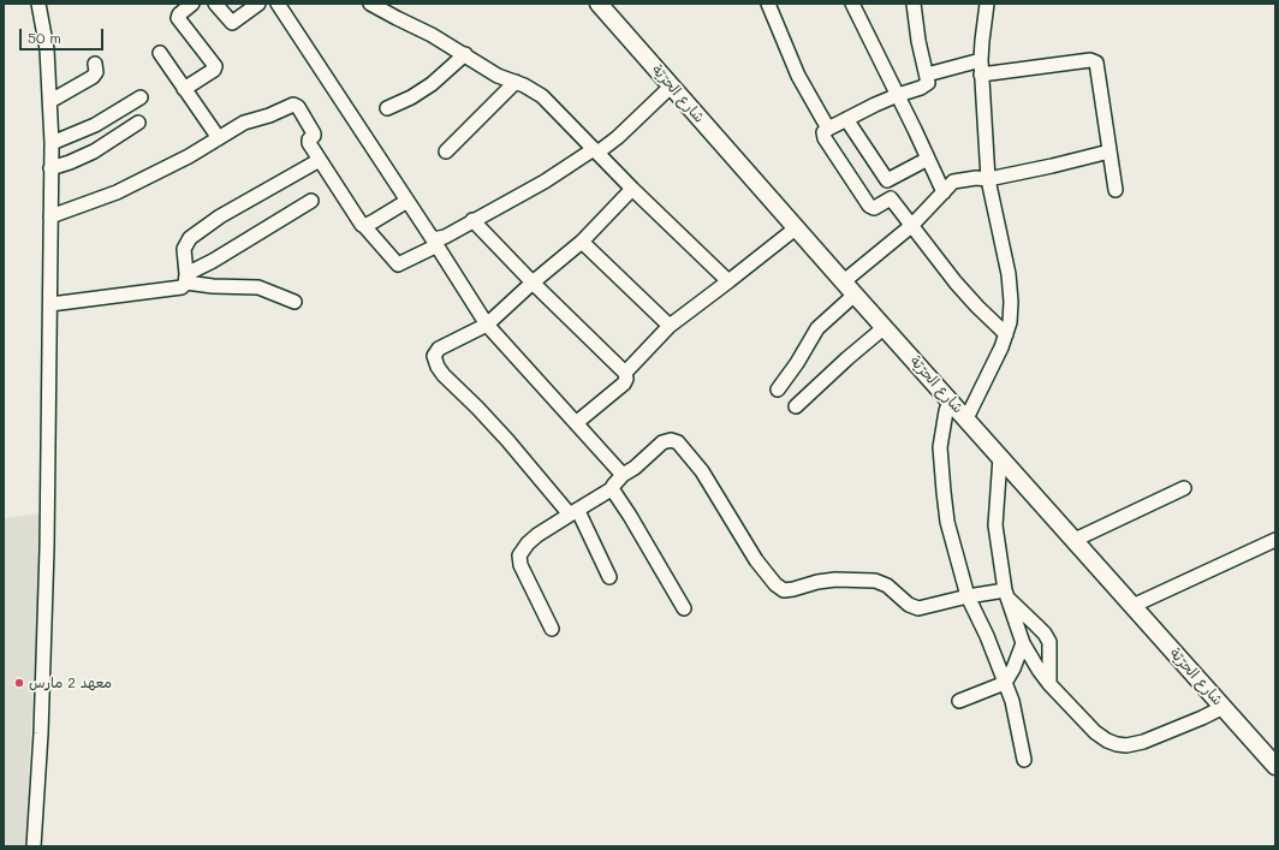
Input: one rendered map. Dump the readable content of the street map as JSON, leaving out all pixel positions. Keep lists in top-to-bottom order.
{
  "streets": {
    "main road": ["شارع الحرّيّة"]
  },
  "places": ["معهد 2 مارس"],
  "scale_bar": "50 m"
}
